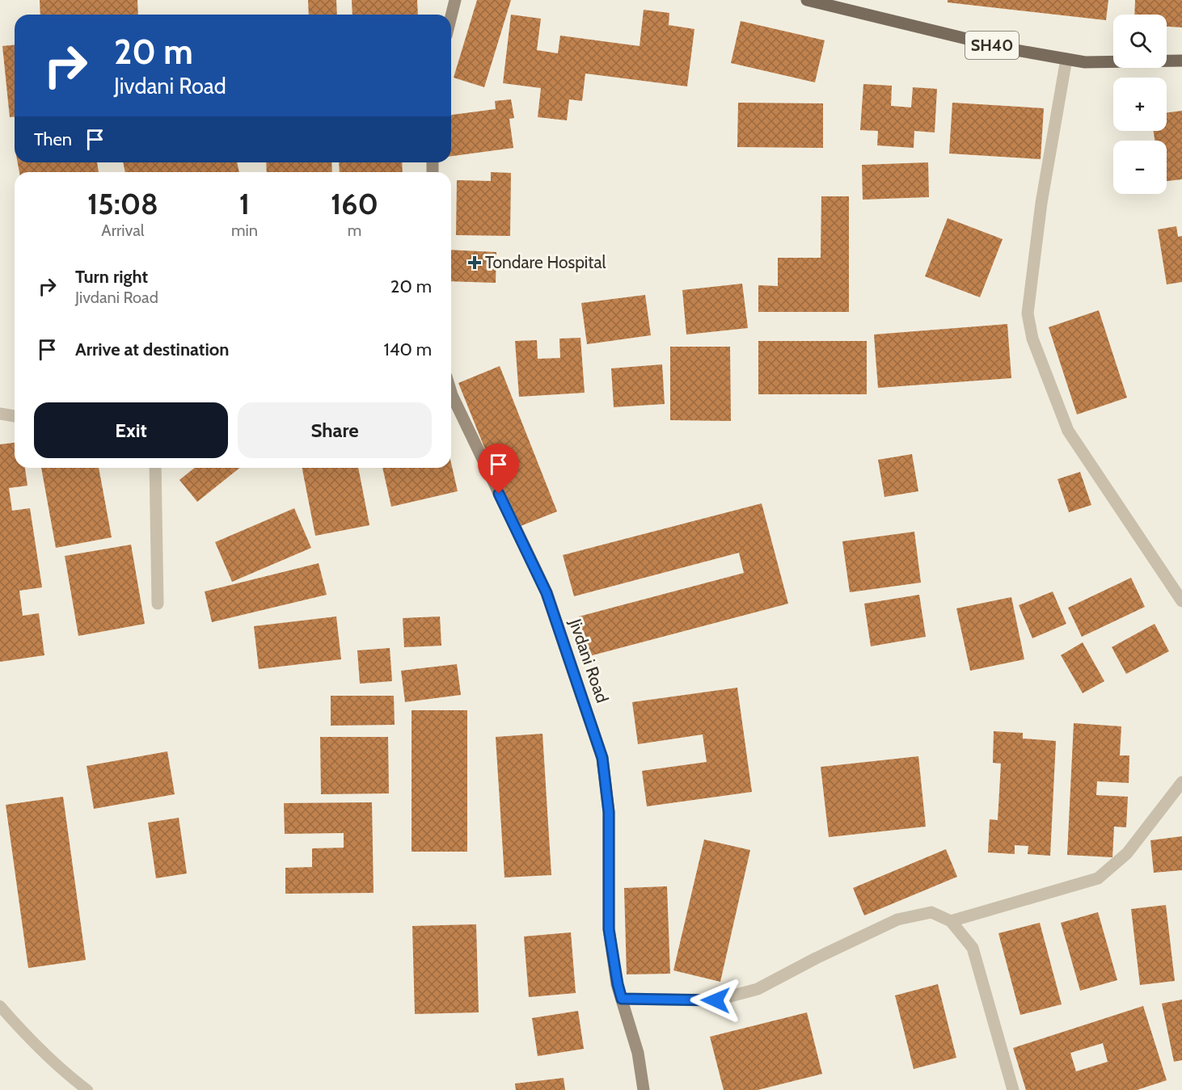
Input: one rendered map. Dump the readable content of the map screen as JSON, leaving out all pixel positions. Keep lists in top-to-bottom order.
{
  "streets": {
    "main road": ["SH40", "Jivdani Road"]
  },
  "places": {
    "health": ["Tondare Hospital"]
  },
  "page": {
    "map_buttons": ["+", "−"],
    "turn": ["20 m", "Jivdani Road"],
    "then": "Then",
    "eta": [
      "15:08",
      "Arrival",
      "1",
      "min",
      "160",
      "m"
    ],
    "list": [
      {
        "name": "Turn right",
        "note": "Jivdani Road",
        "value": "20 m"
      },
      {
        "name": "Arrive at destination",
        "value": "140 m"
      }
    ],
    "buttons": ["Exit", "Share"]
  }
}
